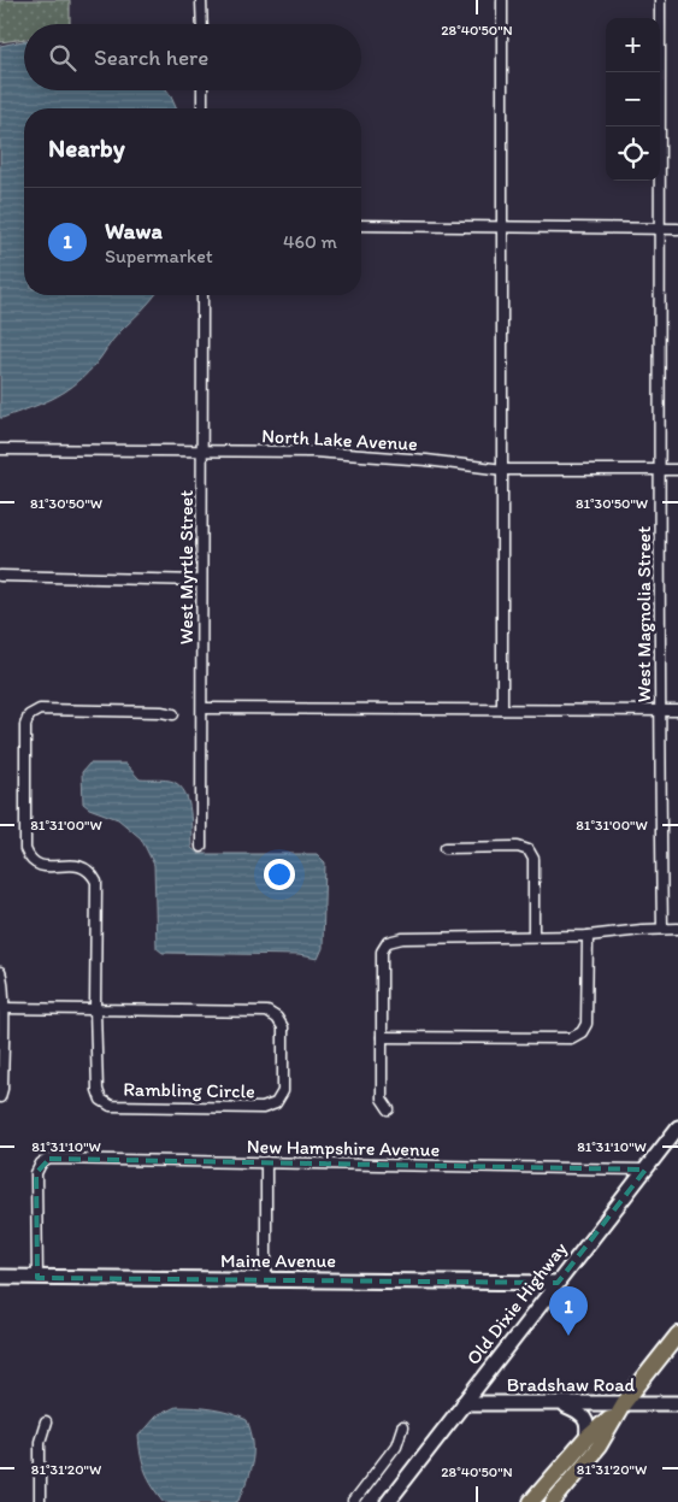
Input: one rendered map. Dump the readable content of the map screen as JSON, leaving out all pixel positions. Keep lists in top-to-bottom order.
{
  "streets": {
    "street": [
      "North Lake Avenue",
      "West Myrtle Street",
      "West Magnolia Street",
      "Rambling Circle",
      "New Hampshire Avenue",
      "Maine Avenue",
      "Old Dixie Highway",
      "Bradshaw Road"
    ]
  },
  "crossings": [
    ["North Lake Avenue", "West Myrtle Street"],
    ["North Lake Avenue", "West Magnolia Street"],
    ["New Hampshire Avenue", "Maine Avenue"],
    ["New Hampshire Avenue", "Old Dixie Highway"],
    ["Maine Avenue", "Old Dixie Highway"],
    ["Old Dixie Highway", "Bradshaw Road"]
  ],
  "page": {
    "map_buttons": ["+", "−"],
    "search": "Search here",
    "heading": "Nearby",
    "list": [
      {
        "mark": "1",
        "name": "Wawa",
        "note": "Supermarket",
        "value": "460 m"
      }
    ],
    "pins": "1"
  },
  "coordinates": [
    "28°40'50\"N",
    "81°30'50\"W",
    "81°31'00\"W",
    "81°31'10\"W",
    "81°31'20\"W"
  ]
}
